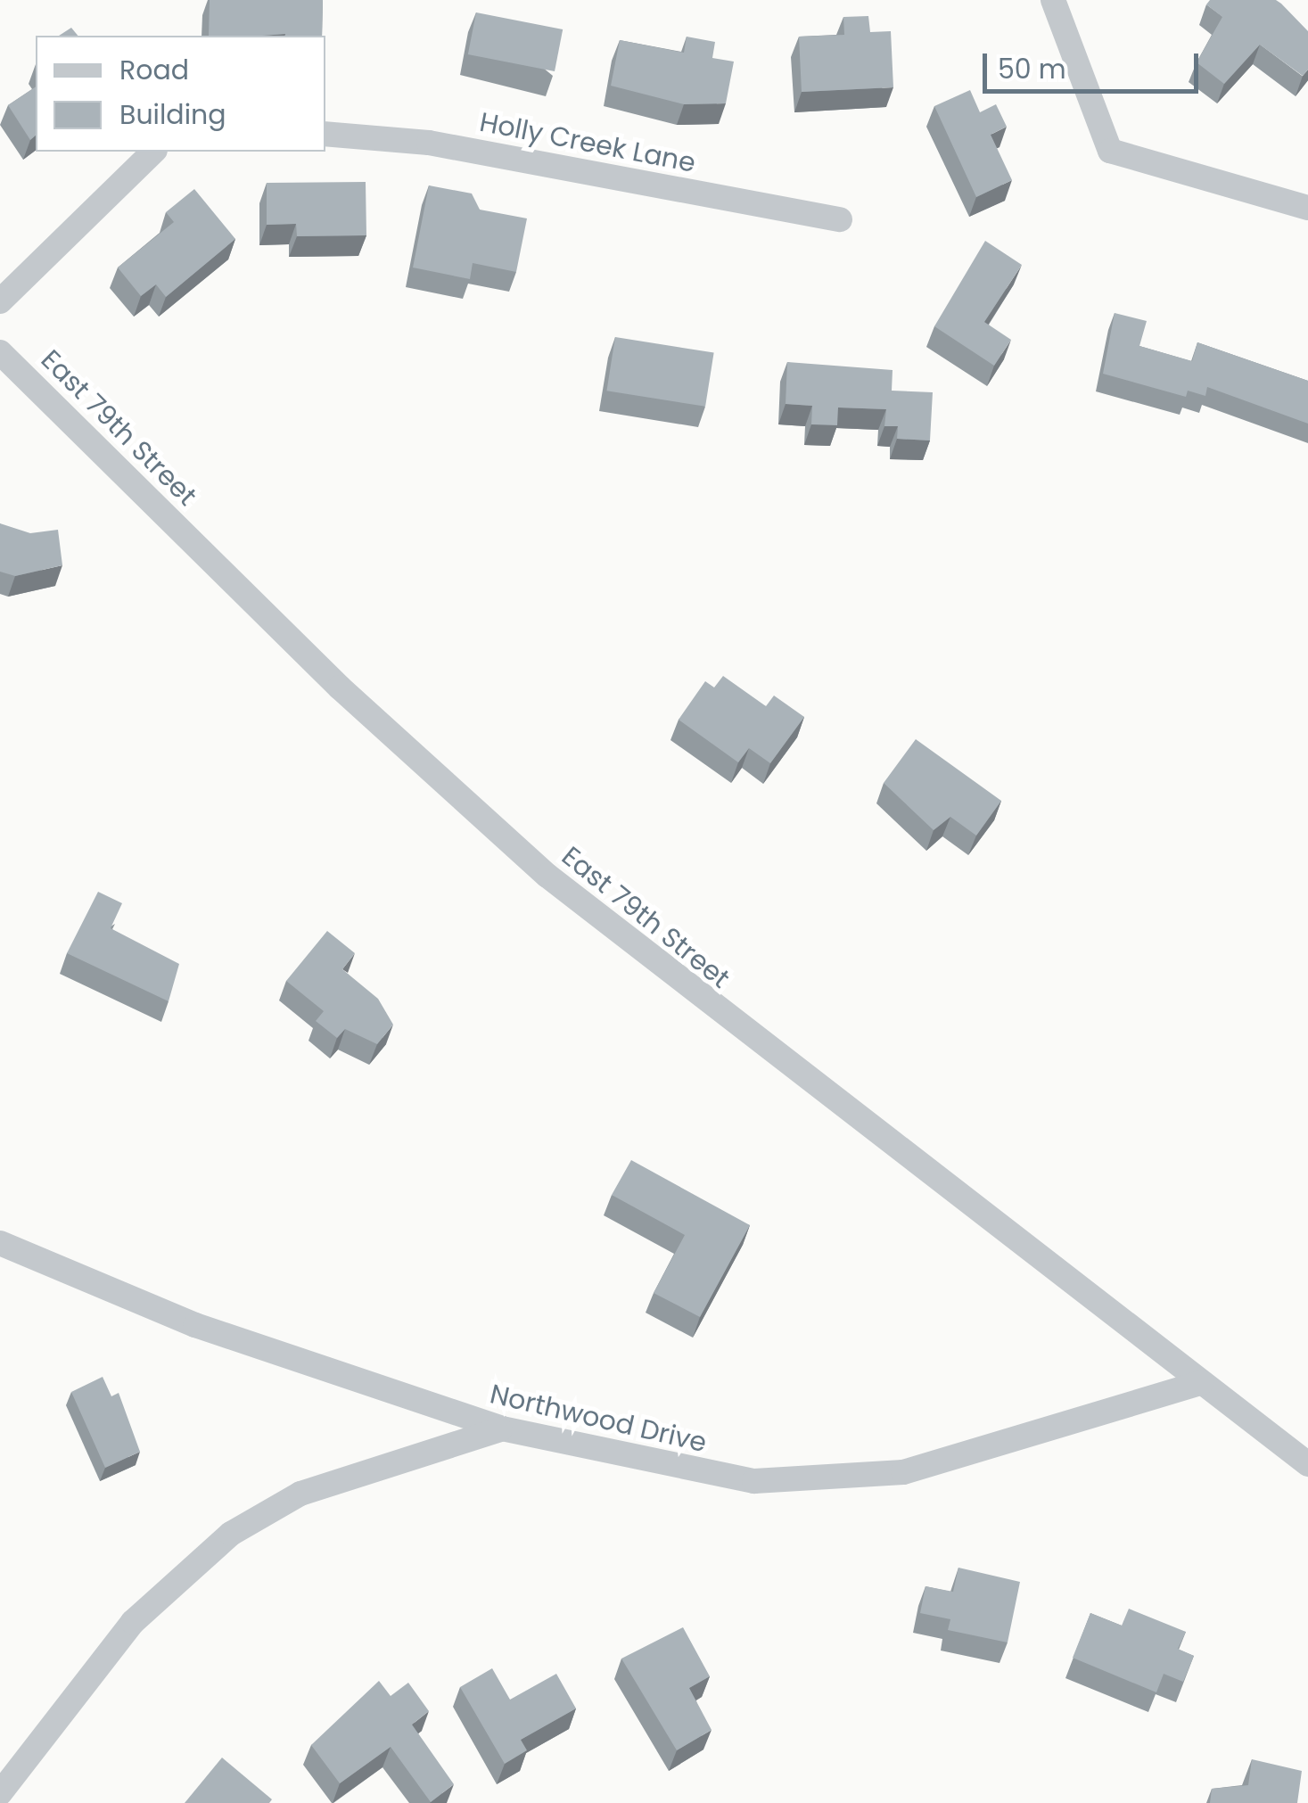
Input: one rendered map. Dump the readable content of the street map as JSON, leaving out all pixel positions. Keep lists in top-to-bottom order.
{
  "streets": {
    "street": ["Holly Creek Lane", "East 79th Street", "Northwood Drive"]
  },
  "crossings": [
    ["East 79th Street", "Northwood Drive"]
  ],
  "legend": ["Road", "Building"],
  "scale_bar": "50 m"
}
